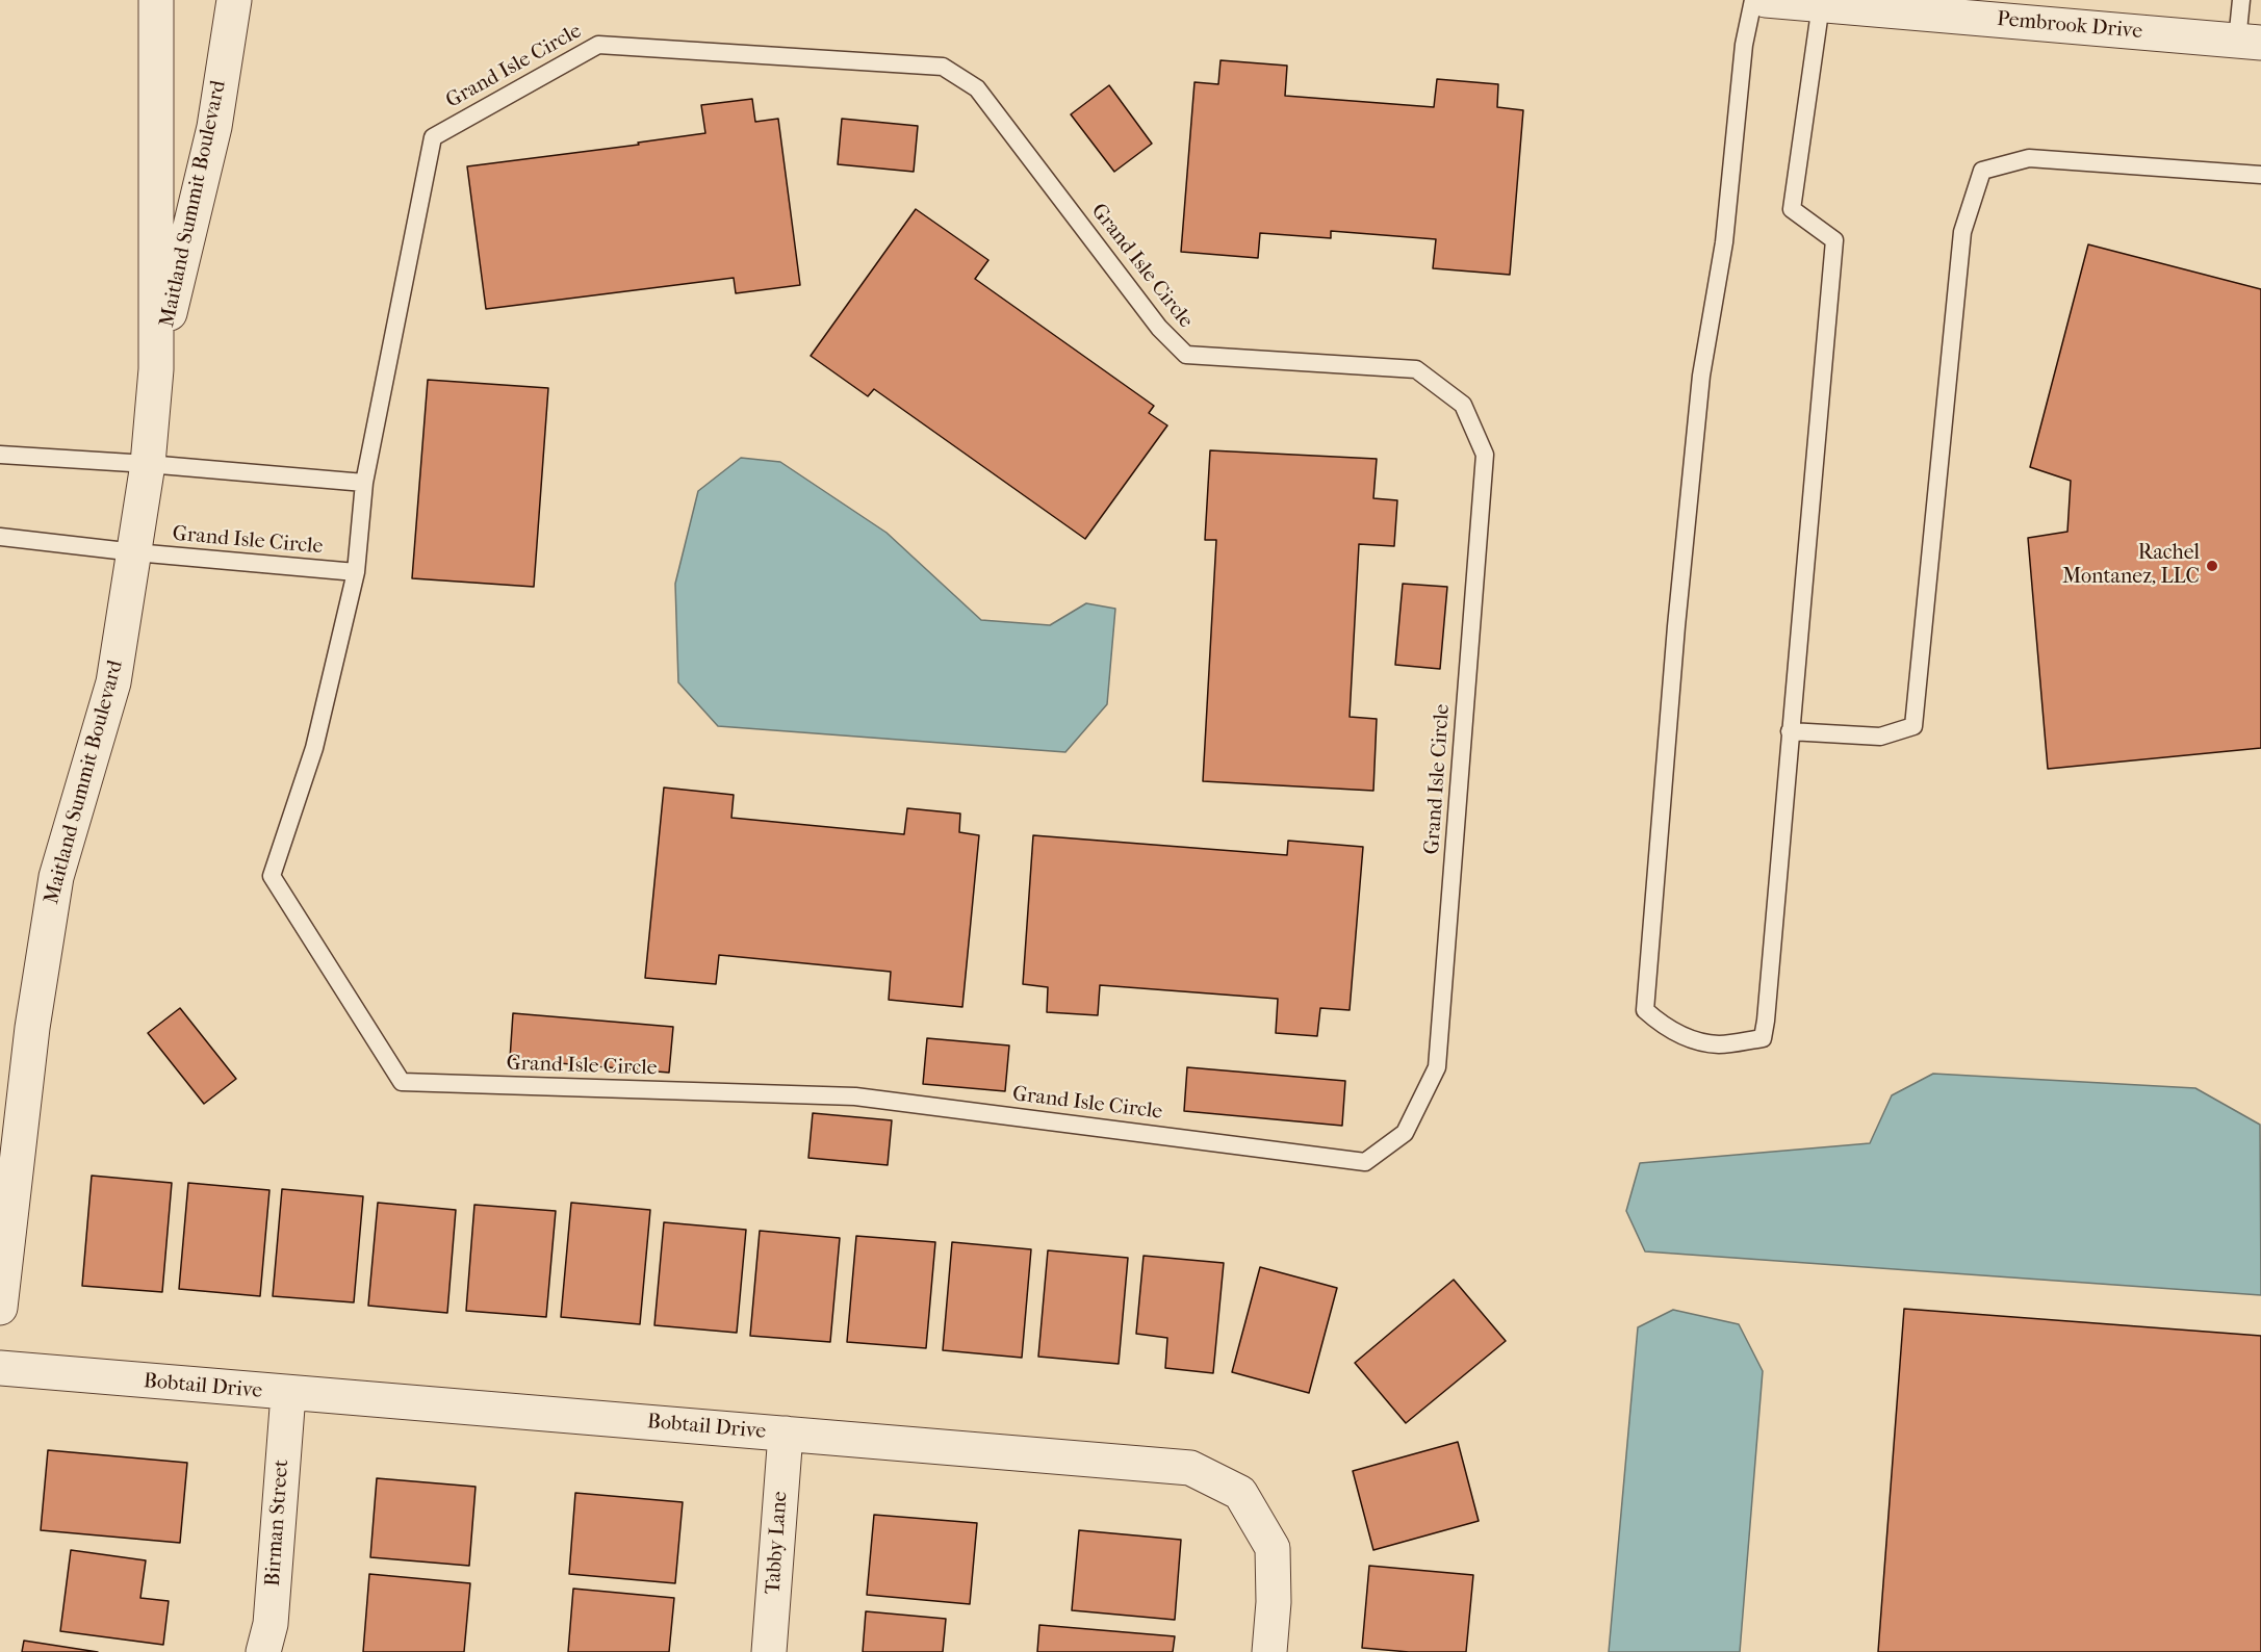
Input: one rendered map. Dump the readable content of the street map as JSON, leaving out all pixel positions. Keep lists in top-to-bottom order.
{
  "streets": {
    "street": [
      "Pembrook Drive",
      "Maitland Summit Boulevard",
      "Bobtail Drive",
      "Birman Street",
      "Tabby Lane"
    ],
    "lane": ["Grand Isle Circle"]
  },
  "crossings": [
    ["Grand Isle Circle", "Maitland Summit Boulevard"],
    ["Bobtail Drive", "Birman Street"],
    ["Bobtail Drive", "Tabby Lane"]
  ],
  "places": ["Rachel Montanez, LLC"]
}
